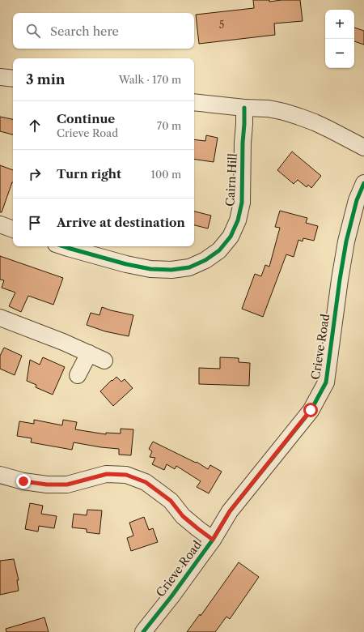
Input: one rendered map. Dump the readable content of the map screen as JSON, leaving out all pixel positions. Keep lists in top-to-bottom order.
{
  "streets": {
    "street": ["Cairn Hill", "Crieve Road"]
  },
  "house_numbers": ["5"],
  "page": {
    "map_buttons": ["+", "−"],
    "search": "Search here",
    "heading": ["3 min", "Walk · 170 m"],
    "list": [
      ["Continue", "Crieve Road", "70 m"],
      ["Turn right", "100 m"],
      "Arrive at destination"
    ]
  }
}
